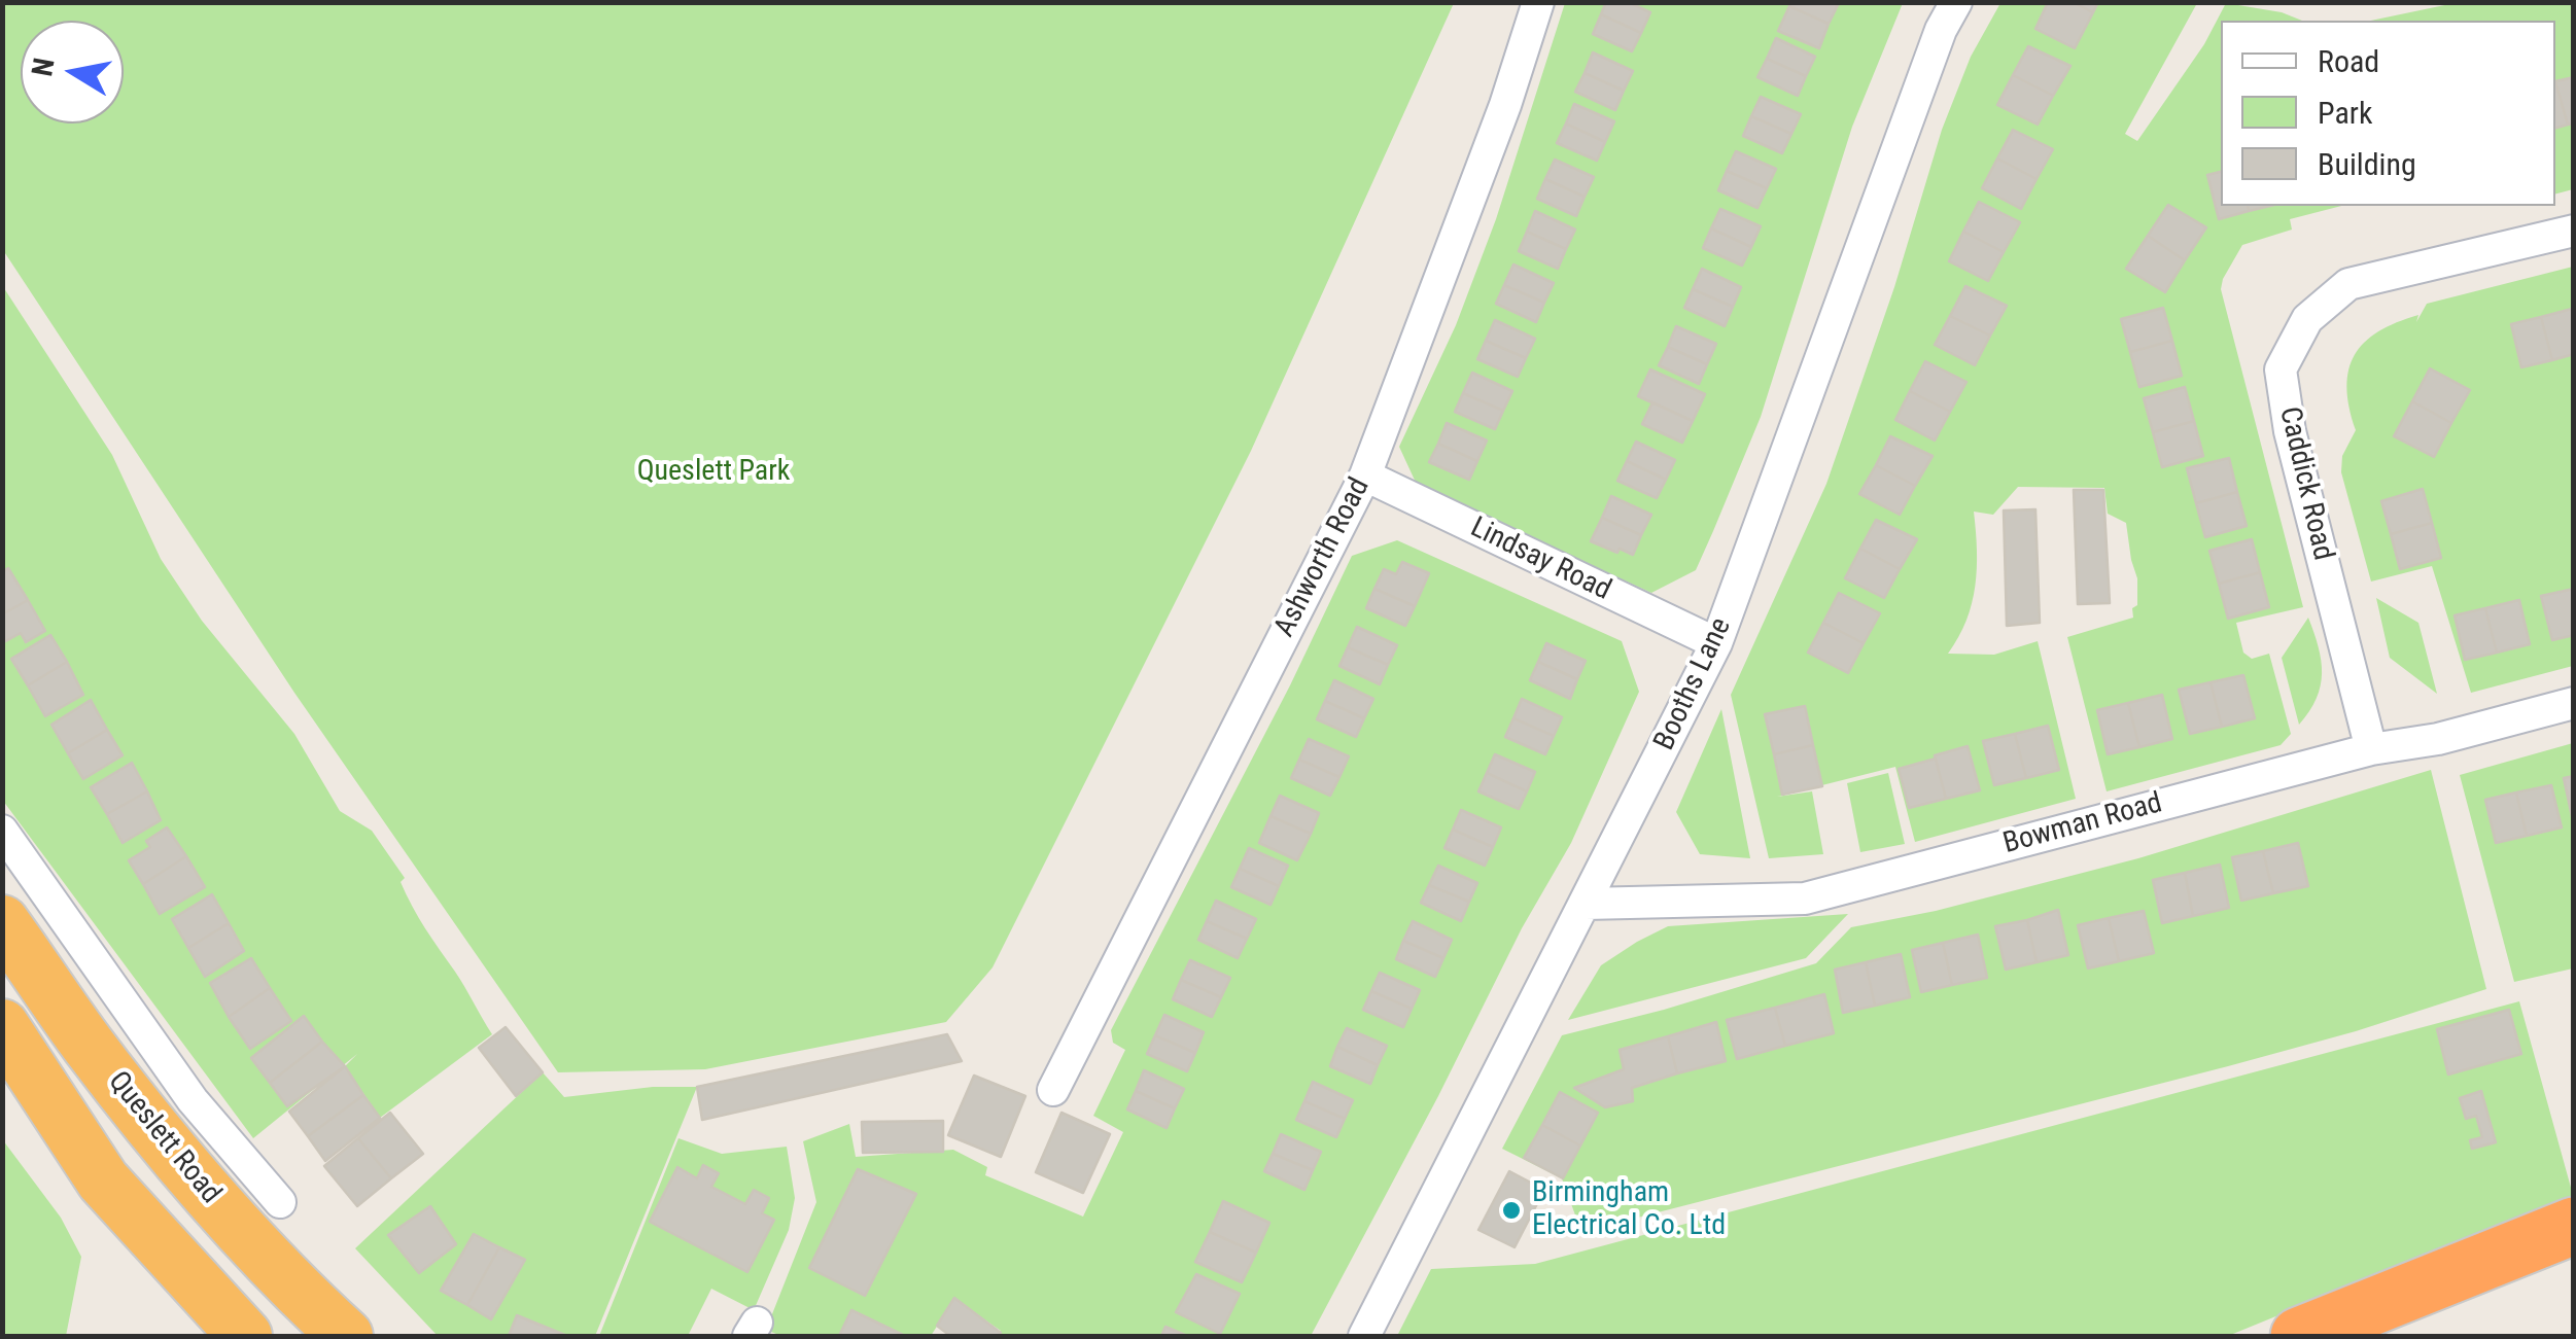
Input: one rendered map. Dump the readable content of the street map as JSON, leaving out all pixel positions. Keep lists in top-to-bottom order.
{
  "streets": {
    "highway": ["Queslett Road"],
    "street": [
      "Caddick Road",
      "Ashworth Road",
      "Lindsay Road",
      "Booths Lane",
      "Bowman Road"
    ]
  },
  "crossings": [
    ["Caddick Road", "Bowman Road"],
    ["Ashworth Road", "Lindsay Road"],
    ["Lindsay Road", "Booths Lane"],
    ["Booths Lane", "Bowman Road"]
  ],
  "parks": ["Queslett Park"],
  "places": ["Birmingham Electrical Co. Ltd"],
  "legend": ["Road", "Park", "Building"],
  "north": "left"
}
